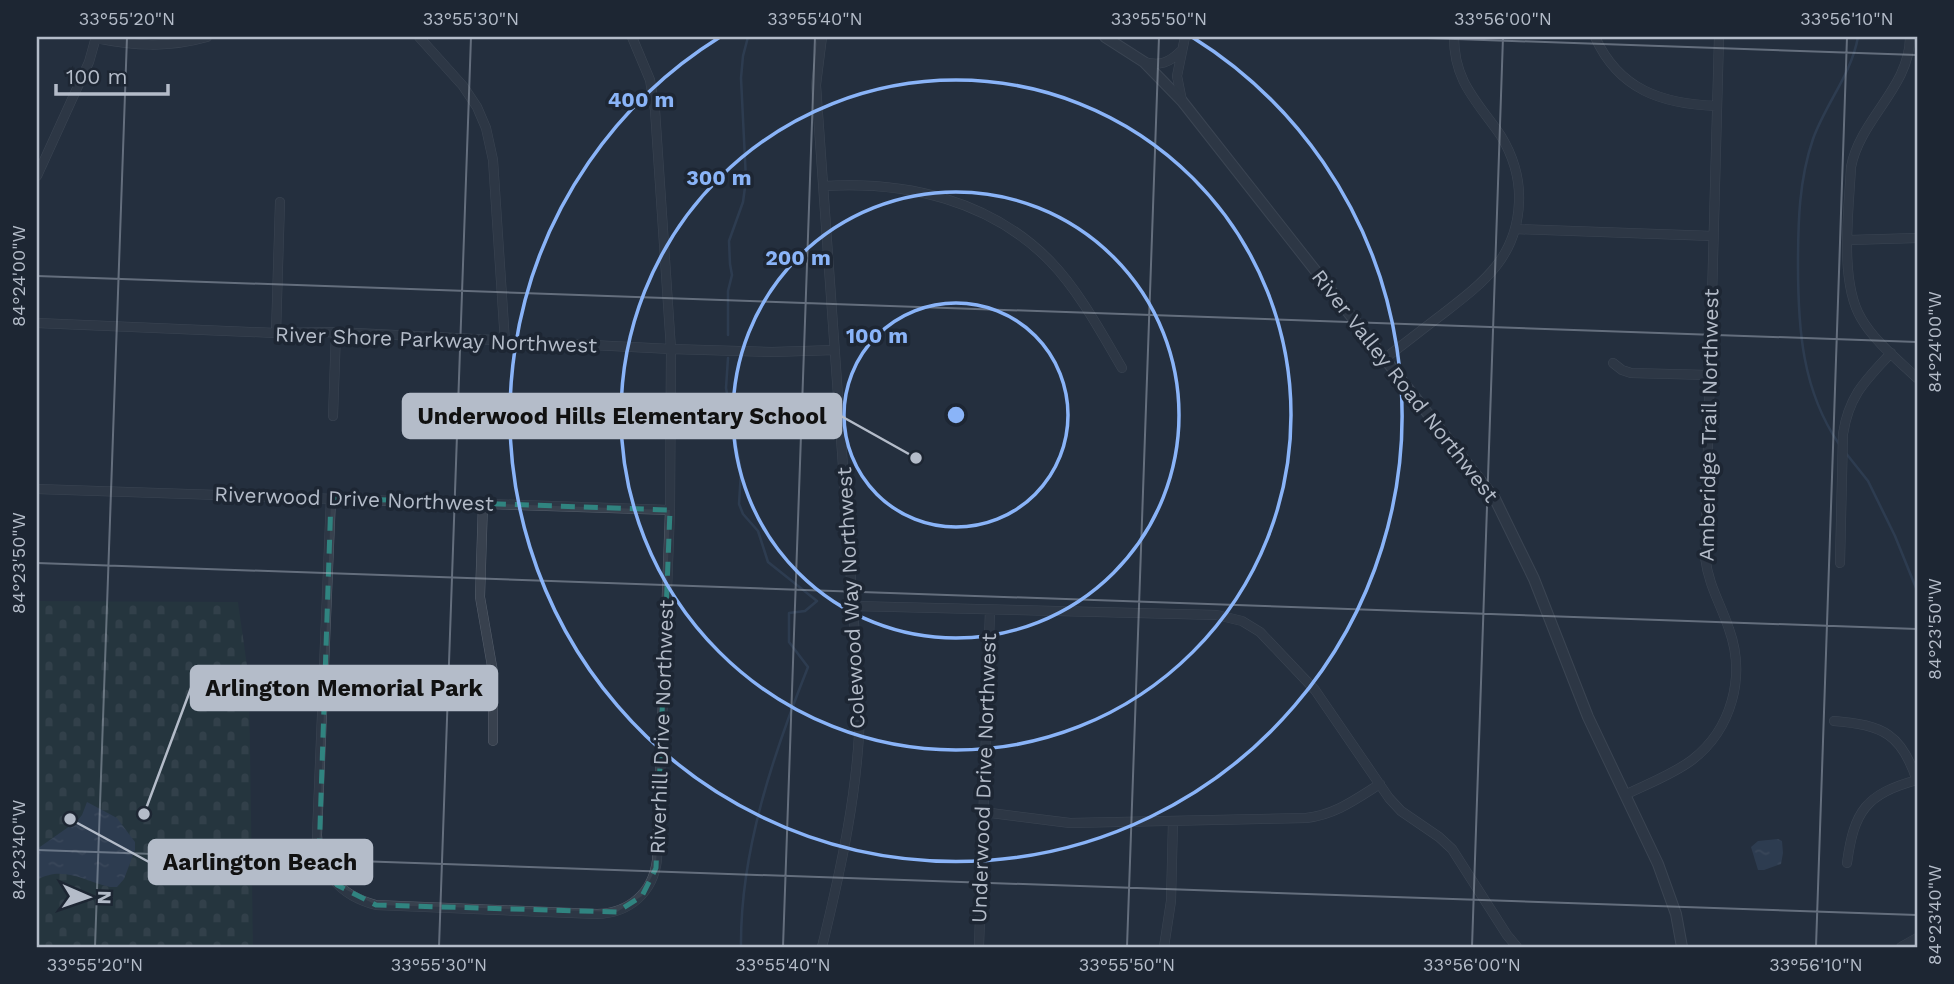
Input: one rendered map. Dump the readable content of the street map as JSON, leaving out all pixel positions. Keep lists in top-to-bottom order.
{
  "streets": {
    "street": [
      "River Shore Parkway Northwest",
      "River Valley Road Northwest",
      "Amberidge Trail Northwest",
      "Riverwood Drive Northwest",
      "Colewood Way Northwest",
      "Riverhill Drive Northwest",
      "Underwood Drive Northwest"
    ]
  },
  "crossings": [
    ["River Shore Parkway Northwest", "Colewood Way Northwest"],
    ["River Shore Parkway Northwest", "Riverhill Drive Northwest"],
    ["River Valley Road Northwest", "Amberidge Trail Northwest"],
    ["Riverwood Drive Northwest", "Riverhill Drive Northwest"]
  ],
  "places": ["Underwood Hills Elementary School", "Arlington Memorial Park", "Aarlington Beach"],
  "scale_bar": "100 m",
  "north": "right",
  "coordinates": [
    "33°55'20\"N",
    "33°55'30\"N",
    "33°55'40\"N",
    "33°55'50\"N",
    "33°56'00\"N",
    "33°56'10\"N",
    "84°24'00\"W",
    "84°23'50\"W",
    "84°23'40\"W"
  ],
  "rings": [
    "400 m",
    "300 m",
    "200 m",
    "100 m"
  ]
}
